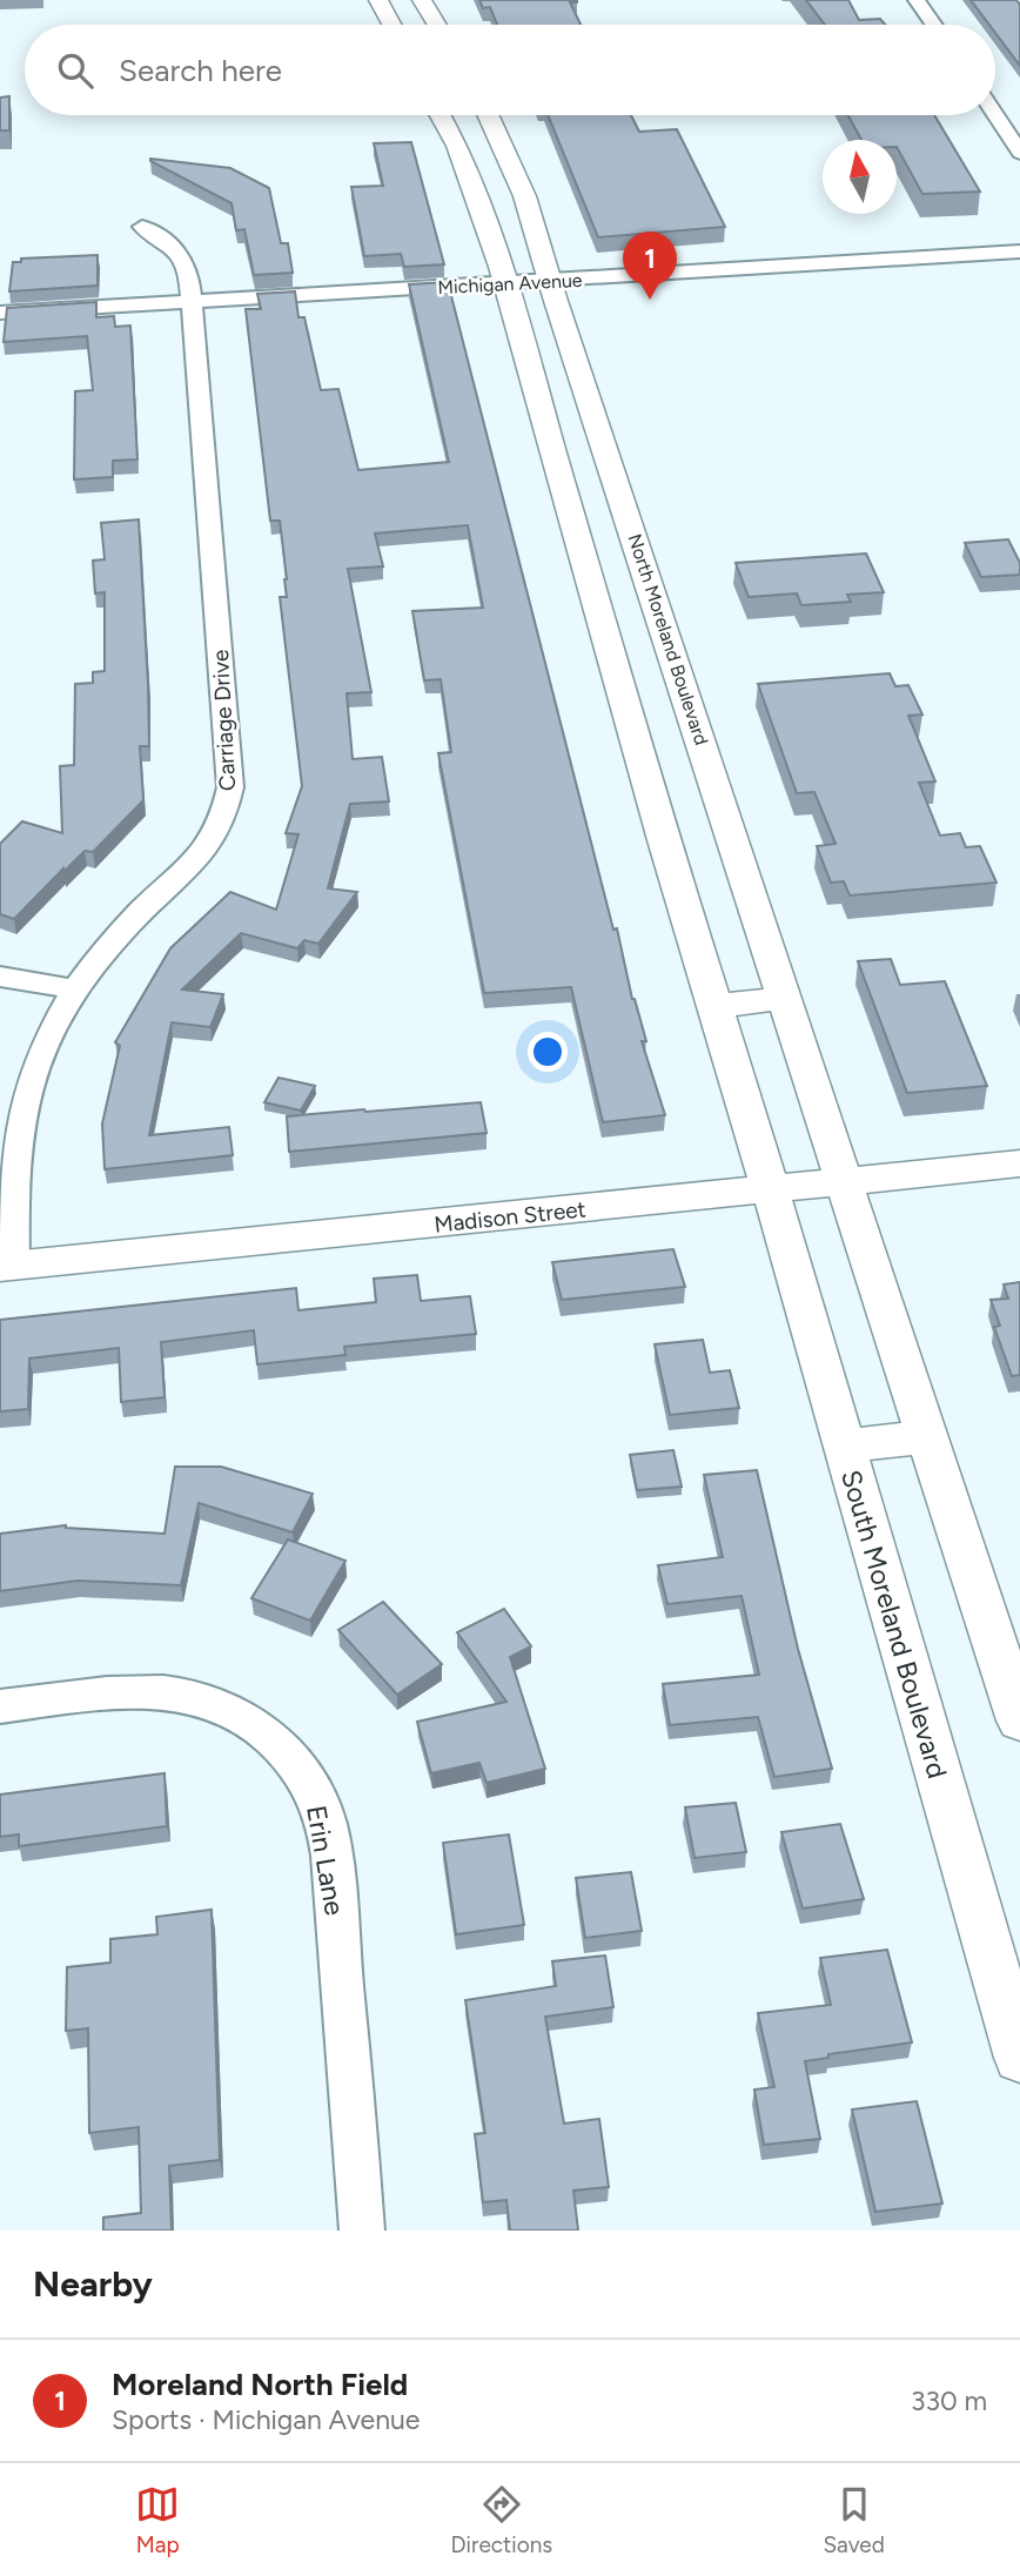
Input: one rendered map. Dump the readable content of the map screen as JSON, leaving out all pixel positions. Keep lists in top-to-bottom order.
{
  "streets": {
    "street": [
      "Michigan Avenue",
      "North Moreland Boulevard",
      "Carriage Drive",
      "Madison Street",
      "South Moreland Boulevard",
      "Erin Lane"
    ]
  },
  "crossings": [
    ["Michigan Avenue", "North Moreland Boulevard"],
    ["Michigan Avenue", "Carriage Drive"],
    ["North Moreland Boulevard", "Madison Street"],
    ["Carriage Drive", "Madison Street"],
    ["Madison Street", "South Moreland Boulevard"]
  ],
  "north": "top",
  "page": {
    "search": "Search here",
    "pins": "1",
    "heading": "Nearby",
    "list": [
      {
        "mark": "1",
        "name": "Moreland North Field",
        "note": "Sports · Michigan Avenue",
        "value": "330 m"
      }
    ],
    "nav": ["Map", "Directions", "Saved"]
  }
}
